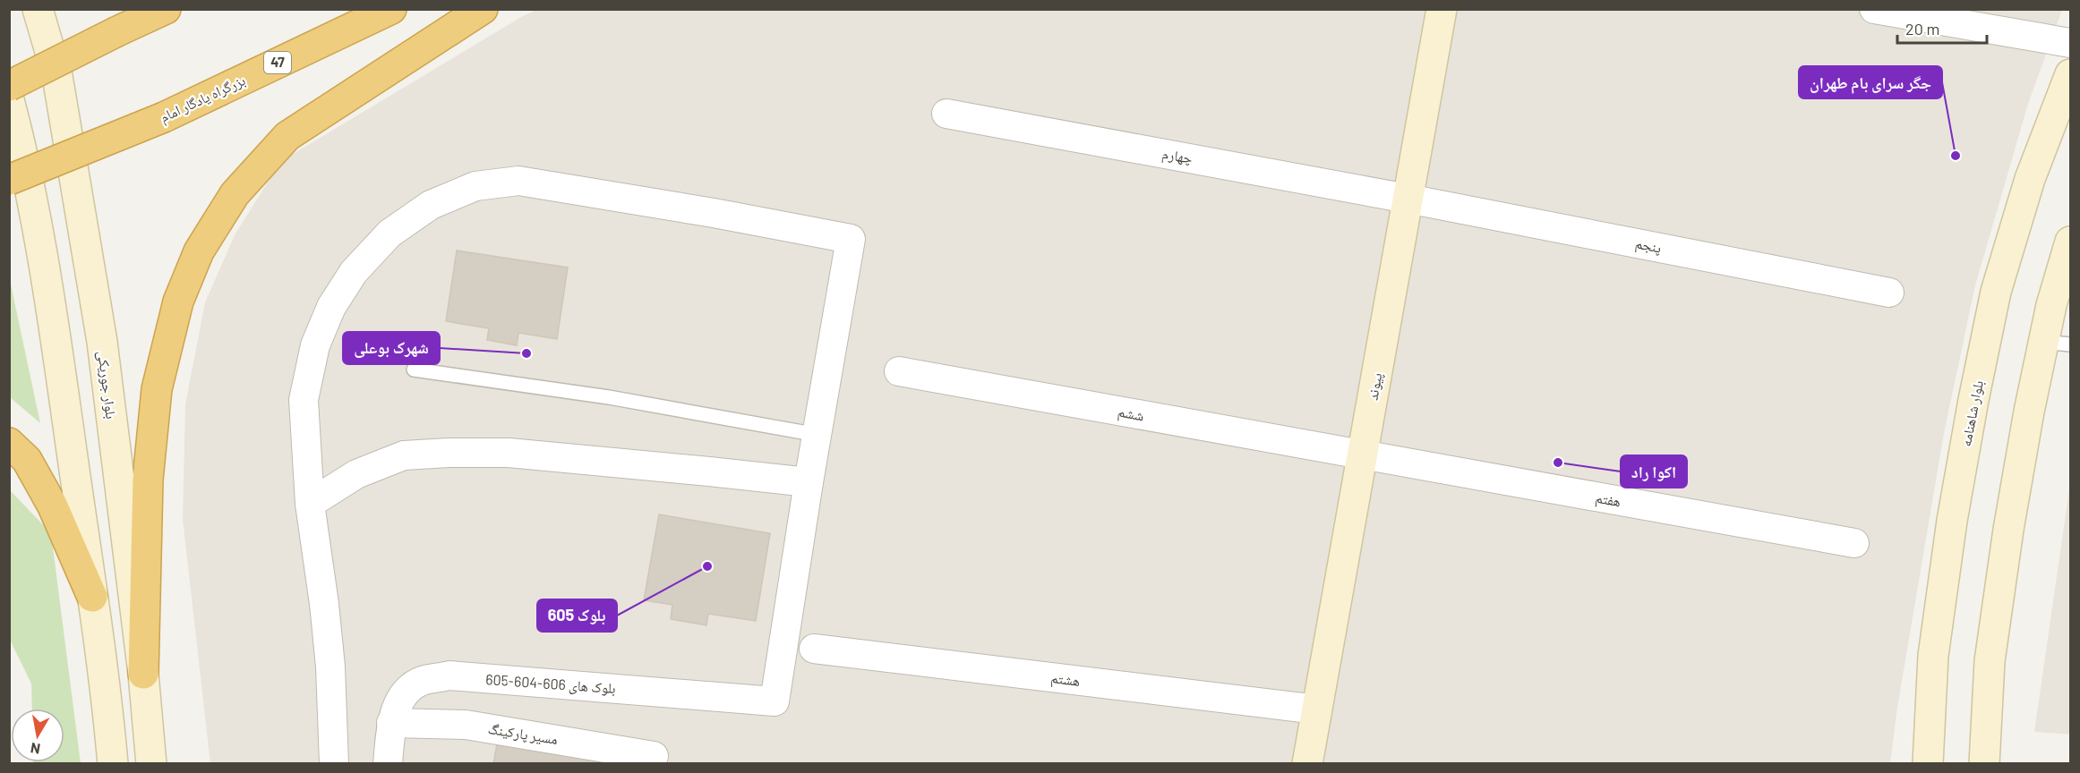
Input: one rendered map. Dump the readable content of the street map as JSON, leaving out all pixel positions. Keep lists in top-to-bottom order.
{
  "streets": {
    "highway": ["47", "بزرگراه یادگار امام"],
    "main road": ["بلوار جوریکی", "پیوند", "بلوار شاهنامه"],
    "street": [
      "چهارم",
      "پنجم",
      "ششم",
      "هفتم",
      "هشتم",
      "بلوک های 606-604-605",
      "مسیر پارکینگ"
    ]
  },
  "crossings": [
    ["چهارم", "پنجم"],
    ["چهارم", "پیوند"],
    ["پنجم", "پیوند"],
    ["پیوند", "ششم"],
    ["پیوند", "هفتم"],
    ["پیوند", "هشتم"],
    ["ششم", "هفتم"],
    ["بلوک های 606-604-605", "مسیر پارکینگ"]
  ],
  "places": [
    "جگر سرای بام طهران",
    "شهرک بوعلی",
    "اکوا راد",
    "بلوک 605"
  ],
  "scale_bar": "20 m",
  "north": "bottom"
}
